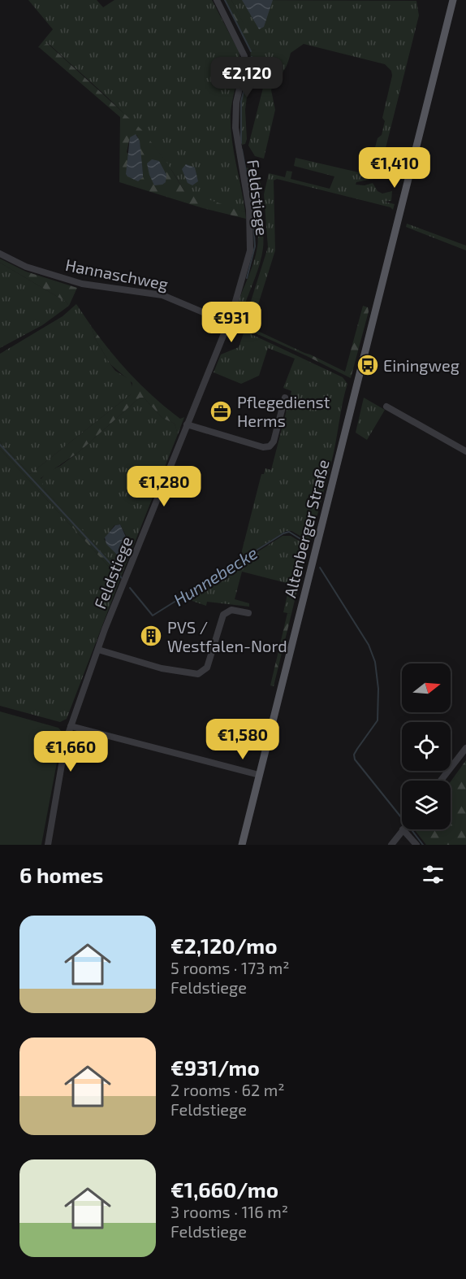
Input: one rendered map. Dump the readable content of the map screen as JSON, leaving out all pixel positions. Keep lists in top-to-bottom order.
{
  "streets": {
    "main road": ["Altenberger Straße"],
    "street": ["Feldstiege", "Hannaschweg"]
  },
  "crossings": [
    ["Feldstiege", "Hannaschweg"]
  ],
  "water": ["Hunnebecke"],
  "places": {
    "bus stop": ["Einingweg"],
    "office": ["Pflegedienst Herms"],
    "building": ["PVS / Westfalen-Nord"]
  },
  "north": "right",
  "page": {
    "price": [
      "€2,120",
      "€1,410",
      "€931",
      "€1,280",
      "€1,580",
      "€1,660"
    ],
    "heading": "6 homes",
    "list": [
      {
        "name": "€2,120/mo",
        "note": "5 rooms · 173 m² · Feldstiege"
      },
      {
        "name": "€931/mo",
        "note": "2 rooms · 62 m² · Feldstiege"
      },
      {
        "name": "€1,660/mo",
        "note": "3 rooms · 116 m² · Feldstiege"
      }
    ]
  }
}
